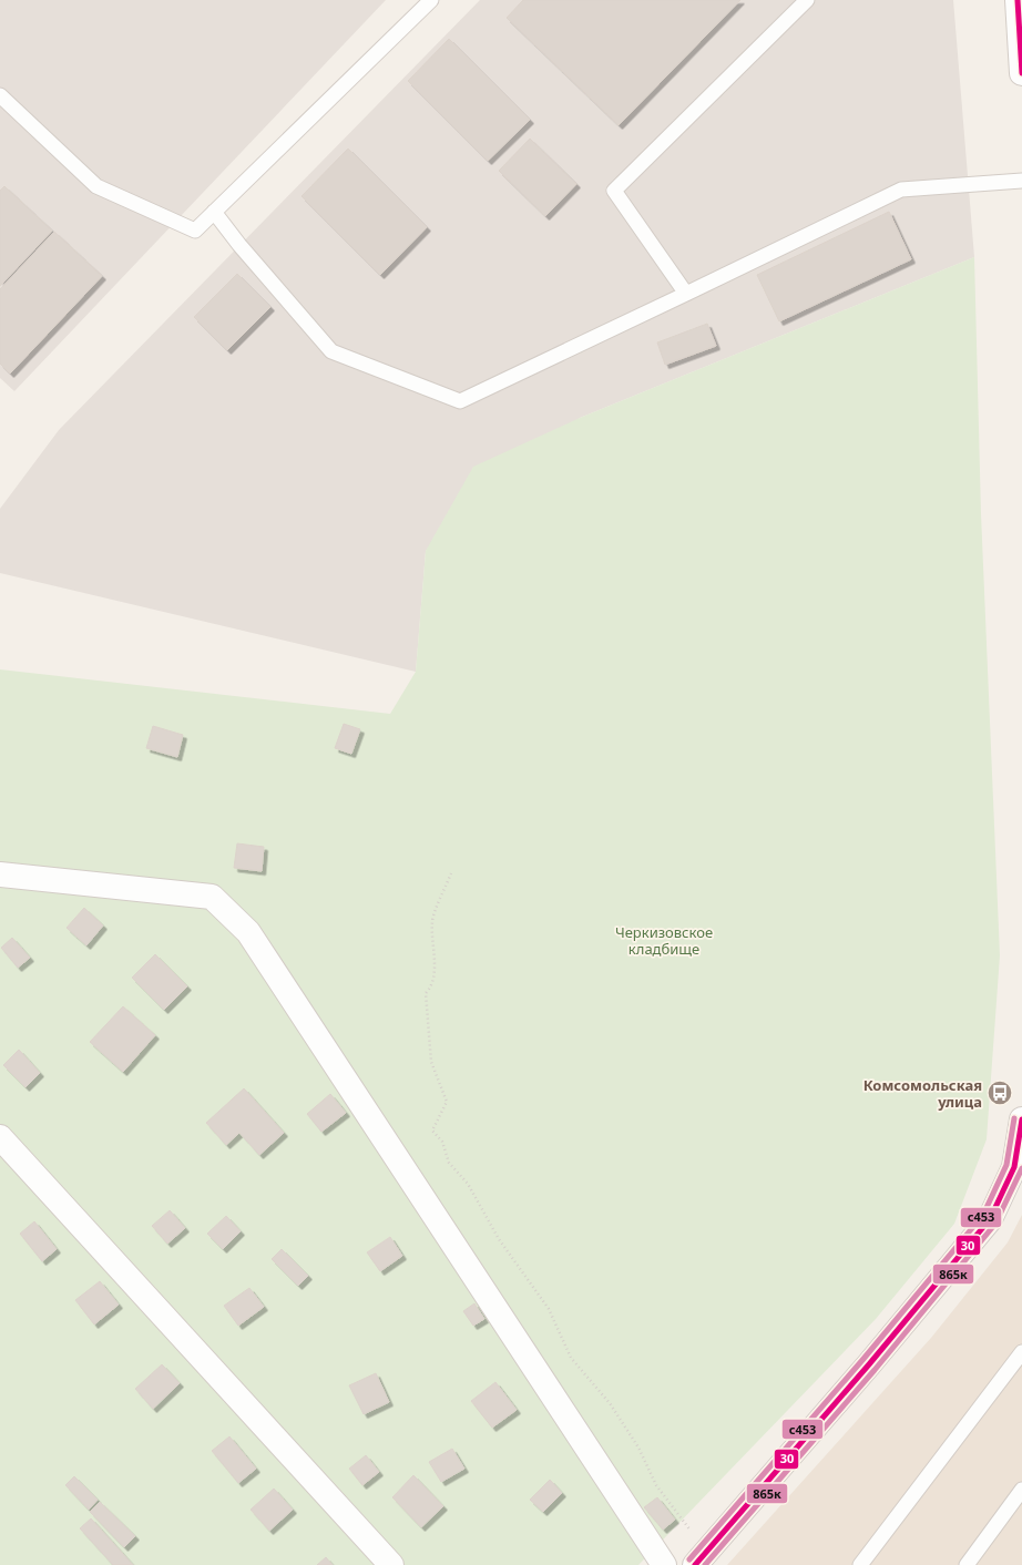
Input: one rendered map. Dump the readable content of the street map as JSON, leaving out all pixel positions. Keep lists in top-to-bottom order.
{
  "parks": ["Черкизовское кладбище"],
  "places": {
    "bus stop": ["Комсомольская улица"]
  },
  "lines": ["transit line 30", "transit line с453", "transit line 865к"]
}
